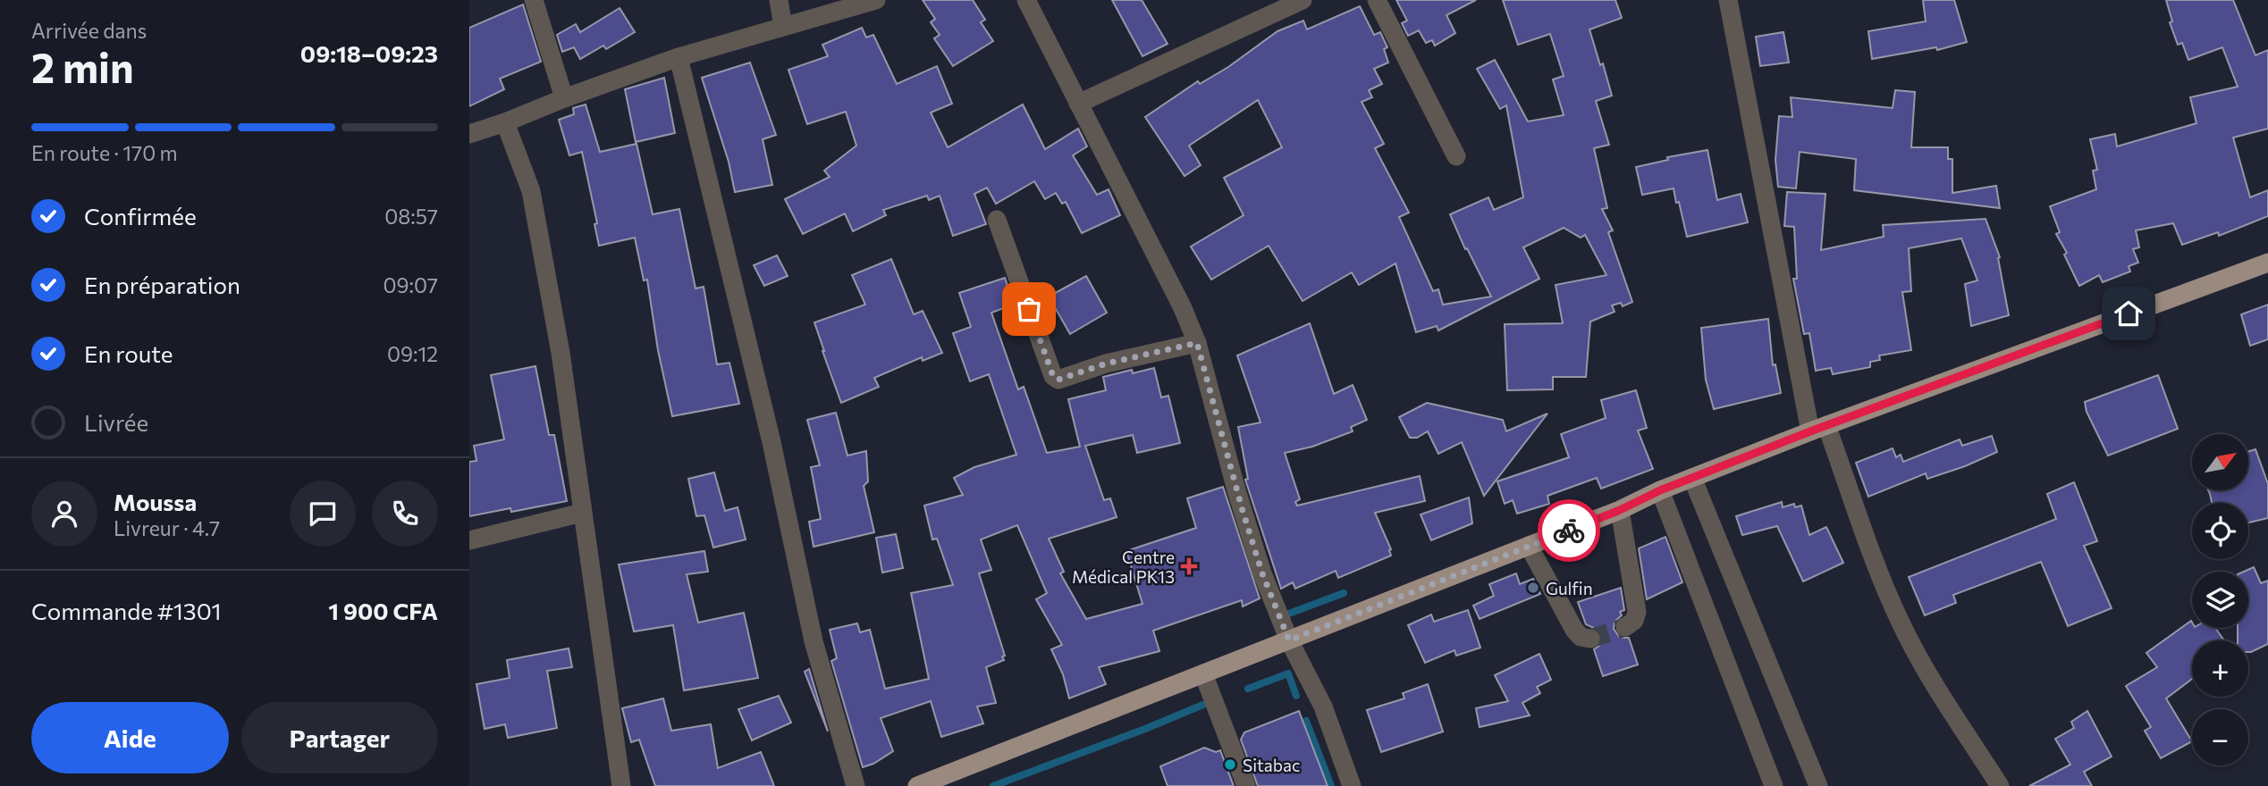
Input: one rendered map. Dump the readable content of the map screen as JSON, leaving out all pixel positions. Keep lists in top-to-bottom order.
{
  "places": {
    "health": ["Centre Médical PK13"],
    "other": ["Gulfin", "Sitabac"]
  },
  "north": "top right",
  "page": {
    "heading": ["2 min", "Arrivée dans", "09:18–09:23"],
    "panel": [
      "Moussa",
      "Livreur · 4.7",
      "Commande #1301",
      "1 900 CFA"
    ],
    "bar": "En route · 170 m",
    "list": [
      ["Confirmée", "08:57"],
      ["En préparation", "09:07"],
      ["En route", "09:12"],
      "Livrée"
    ],
    "map_buttons": ["+", "−"],
    "buttons": ["Aide", "Partager"]
  }
}
